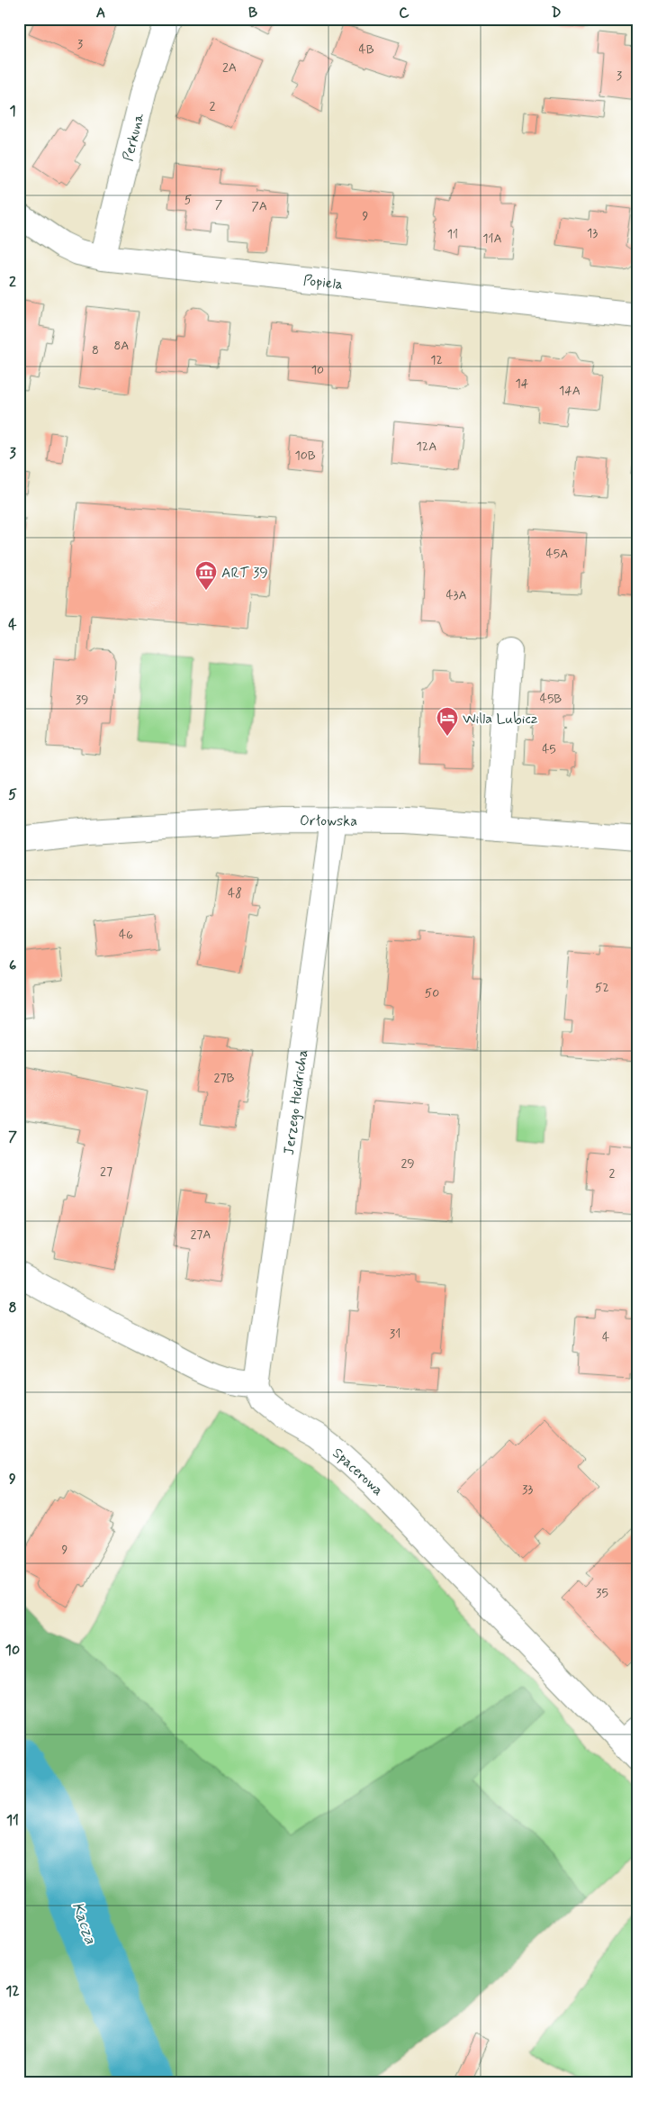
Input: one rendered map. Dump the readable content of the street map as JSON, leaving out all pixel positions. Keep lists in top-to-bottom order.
{
  "streets": {
    "street": [
      "Perkuna",
      "Popiela",
      "Orłowska",
      "Jerzego Heidricha",
      "Spacerowa"
    ]
  },
  "crossings": [
    ["Perkuna", "Popiela"],
    ["Orłowska", "Jerzego Heidricha"],
    ["Jerzego Heidricha", "Spacerowa"]
  ],
  "water": ["Kacza"],
  "places": {
    "museum": ["ART 39"],
    "hotel": ["Willa Lubicz"]
  },
  "house_numbers": [
    "3",
    "4B",
    "2A",
    "3",
    "2",
    "5",
    "7",
    "7A",
    "9",
    "13",
    "11",
    "11A",
    "8A",
    "8",
    "12",
    "10",
    "14",
    "14A",
    "12A",
    "10B",
    "45A",
    "43A",
    "45B",
    "39",
    "45",
    "48",
    "46",
    "52",
    "50",
    "27B",
    "29",
    "27",
    "2",
    "27A",
    "31",
    "4",
    "33",
    "9",
    "35"
  ],
  "grid": {
    "columns": [
      "A",
      "B",
      "C",
      "D"
    ],
    "rows": [
      "1",
      "2",
      "3",
      "4",
      "5",
      "6",
      "7",
      "8",
      "9",
      "10",
      "11",
      "12"
    ]
  }
}
